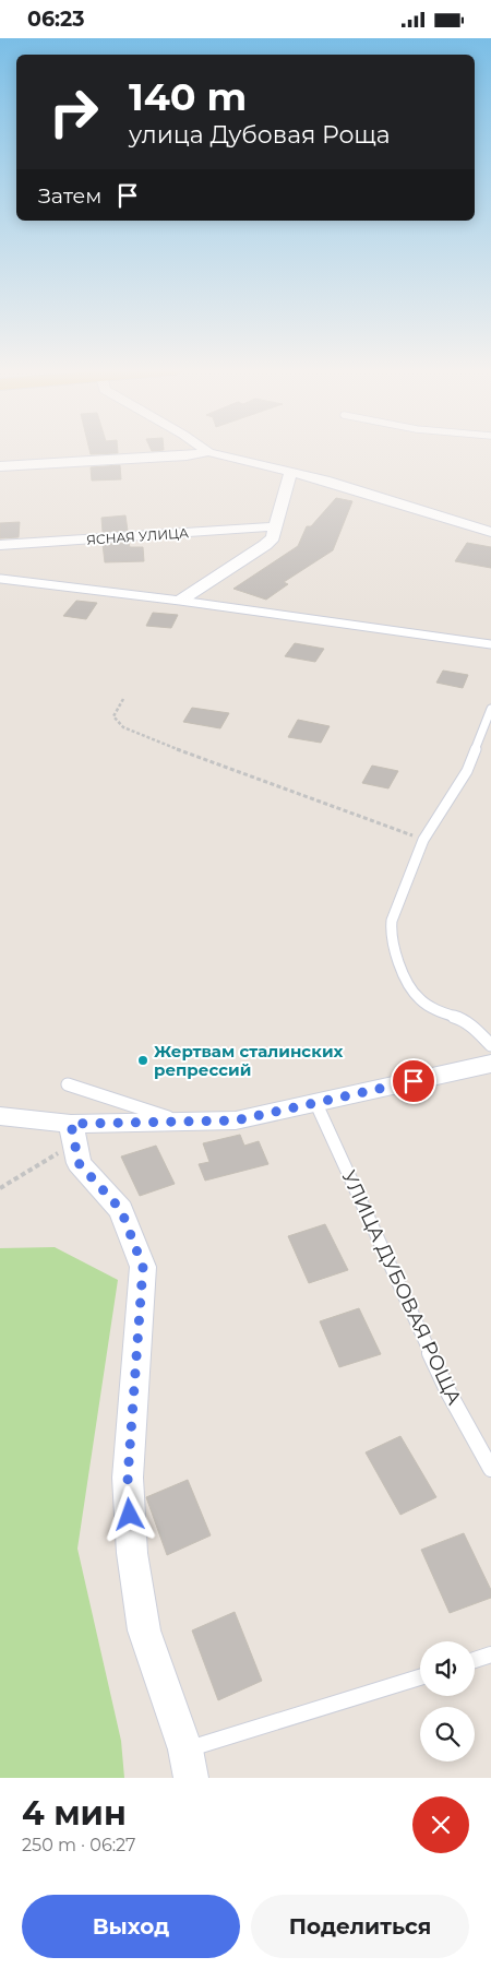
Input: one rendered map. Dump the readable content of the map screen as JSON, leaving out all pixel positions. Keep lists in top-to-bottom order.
{
  "streets": {
    "street": ["ЯСНАЯ УЛИЦА"],
    "lane": ["УЛИЦА ДУБОВАЯ РОЩА"]
  },
  "places": ["Жертвам сталинских репрессий"],
  "page": {
    "status": "06:23",
    "turn": ["140 m", "улица Дубовая Роща"],
    "then": "Затем",
    "heading": ["4 мин", "250 m · 06:27"],
    "buttons": ["Выход", "Поделиться"]
  }
}
